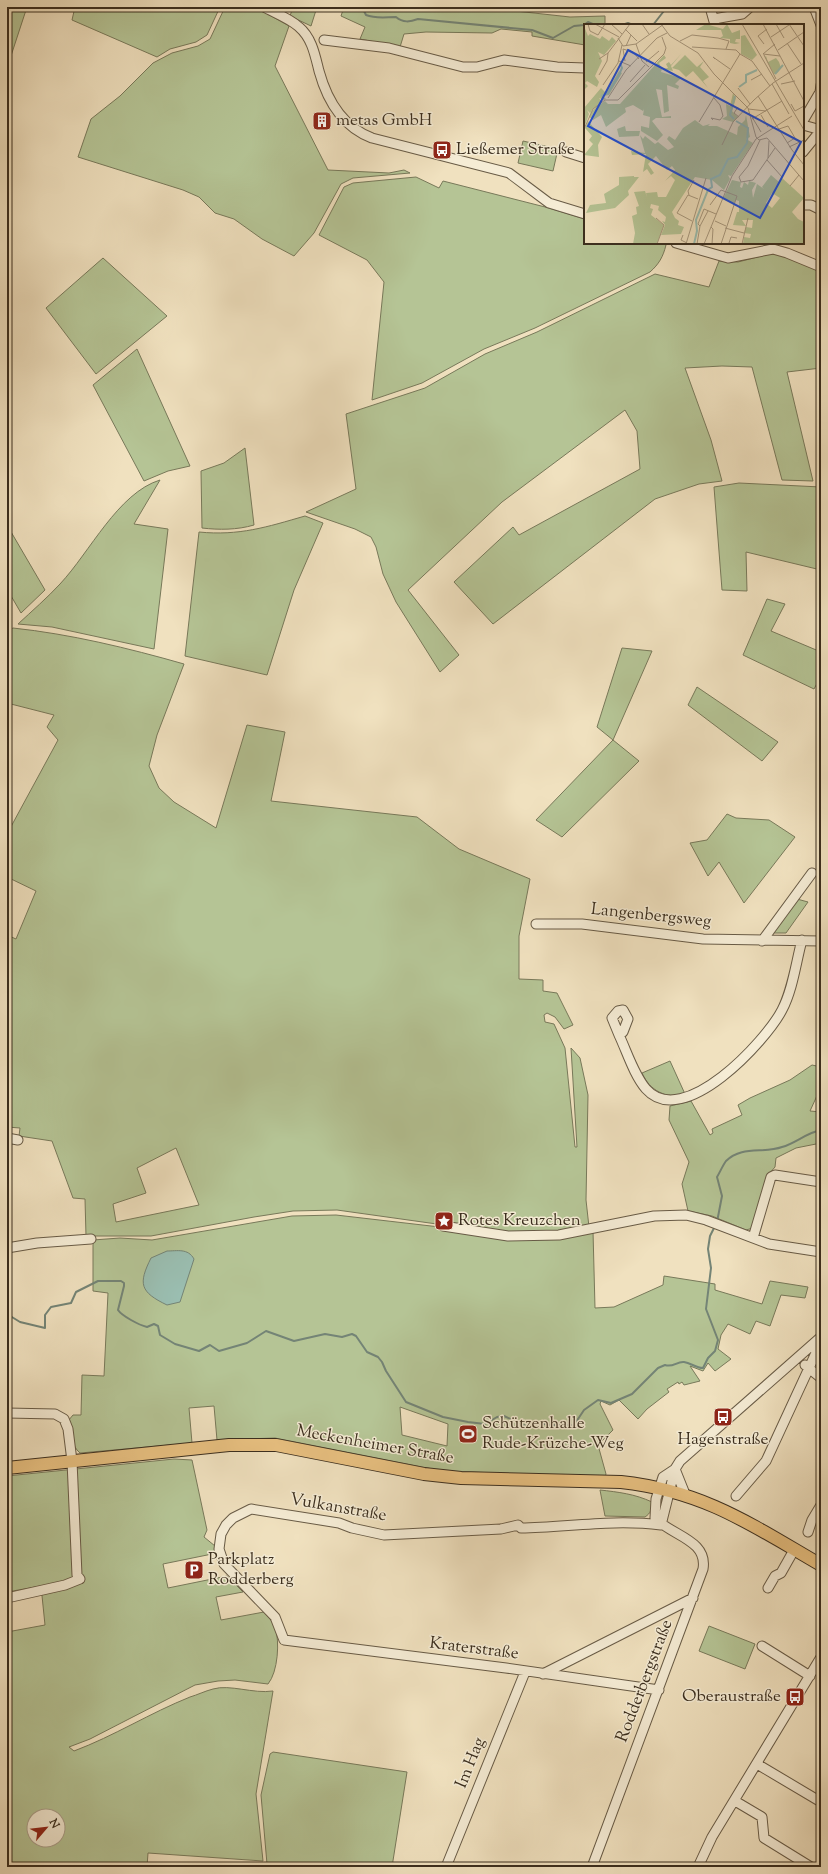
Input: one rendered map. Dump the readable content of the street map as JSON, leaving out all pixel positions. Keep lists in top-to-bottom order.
{
  "streets": {
    "main road": ["Meckenheimer Straße"],
    "street": [
      "Langenbergsweg",
      "Vulkanstraße",
      "Kraterstraße",
      "Rodderbergstraße",
      "Im Hag"
    ]
  },
  "crossings": [
    ["Vulkanstraße", "Kraterstraße"],
    ["Vulkanstraße", "Rodderbergstraße"],
    ["Kraterstraße", "Rodderbergstraße"],
    ["Kraterstraße", "Im Hag"]
  ],
  "places": {
    "building": ["metas GmbH"],
    "bus stop": ["Ließemer Straße", "Hagenstraße", "Oberaustraße"],
    "place": ["Rotes Kreuzchen"],
    "sports": ["Schützenhalle Rude-Krüzche-Weg"],
    "parking": ["Parkplatz Rodderberg"]
  },
  "north": "top right"
}
